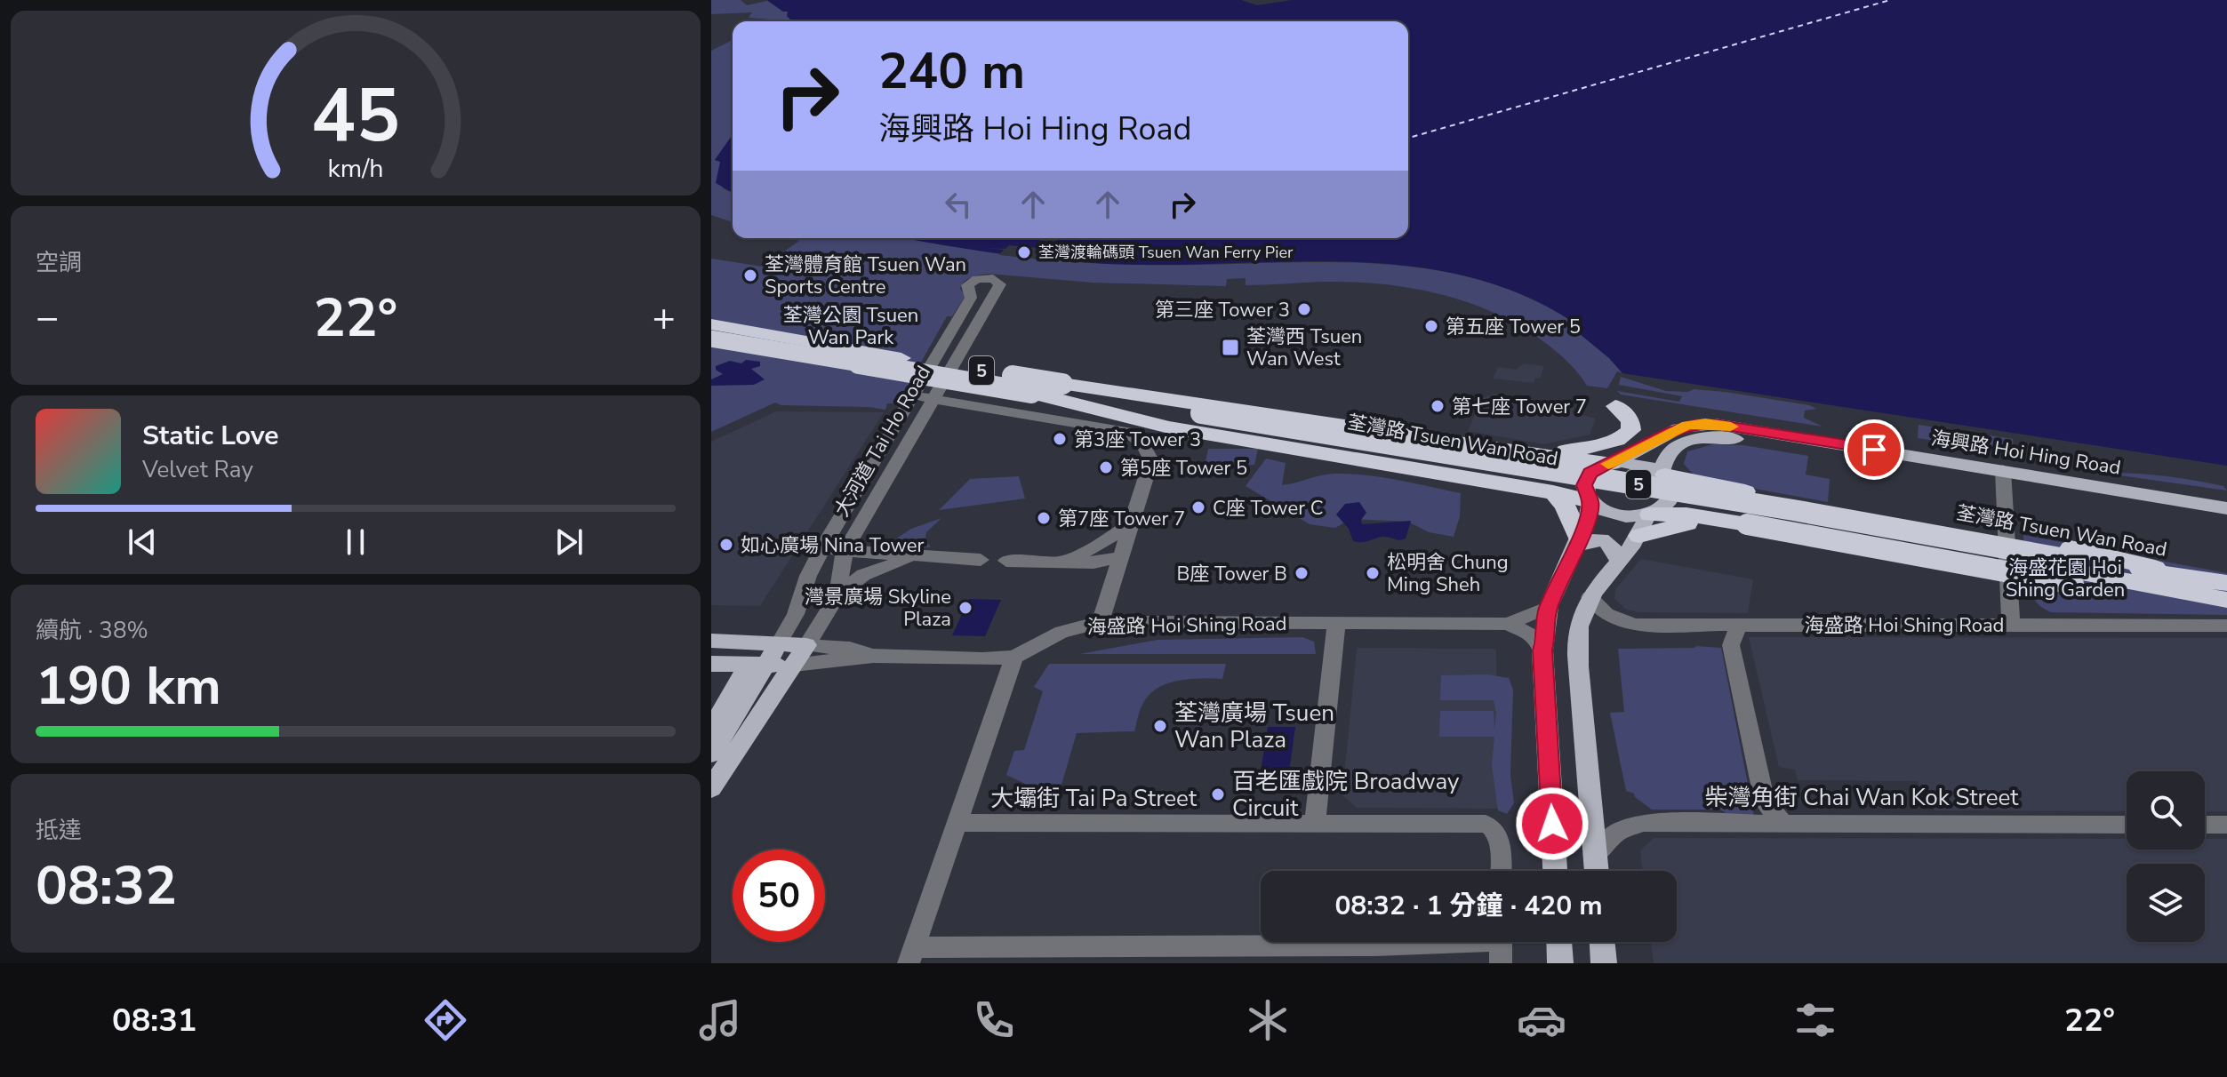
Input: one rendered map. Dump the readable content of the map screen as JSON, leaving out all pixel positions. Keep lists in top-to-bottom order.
{
  "streets": {
    "highway": ["5", "荃灣路 Tsuen Wan Road"],
    "main road": ["大河道 Tai Ho Road", "海興路 Hoi Hing Road"],
    "street": ["海盛路 Hoi Shing Road", "柴灣角街 Chai Wan Kok Street", "大壩街 Tai Pa Street"]
  },
  "crossings": [
    ["大河道 Tai Ho Road", "海盛路 Hoi Shing Road"]
  ],
  "parks": ["荃灣公園 Tsuen Wan Park", "海盛花園 Hoi Shing Garden"],
  "places": {
    "other": [
      "荃灣渡輪碼頭 Tsuen Wan Ferry Pier",
      "荃灣體育館 Tsuen Wan Sports Centre",
      "第三座 Tower 3",
      "第五座 Tower 5",
      "第七座 Tower 7",
      "第3座 Tower 3",
      "第5座 Tower 5",
      "C座 Tower C",
      "第7座 Tower 7",
      "如心廣場 Nina Tower",
      "B座 Tower B",
      "松明舍 Chung Ming Sheh",
      "灣景廣場 Skyline Plaza",
      "荃灣廣場 Tsuen Wan Plaza",
      "百老匯戲院 Broadway Circuit"
    ],
    "transit": ["荃灣西 Tsuen Wan West"]
  },
  "page": {
    "turn": ["240 m", "海興路 Hoi Hing Road"],
    "tile": [
      "空調",
      ["續航 · 38%", "190 km"],
      ["抵達", "08:32"]
    ],
    "heat": ["−", "22°", "+"],
    "song": ["Static Love", "Velvet Ray"],
    "limit": "50",
    "trip": "08:32 · 1 分鐘 · 420 m",
    "tabs": ["08:31", "22°"],
    "gauge": ["45", "km/h"]
  }
}
